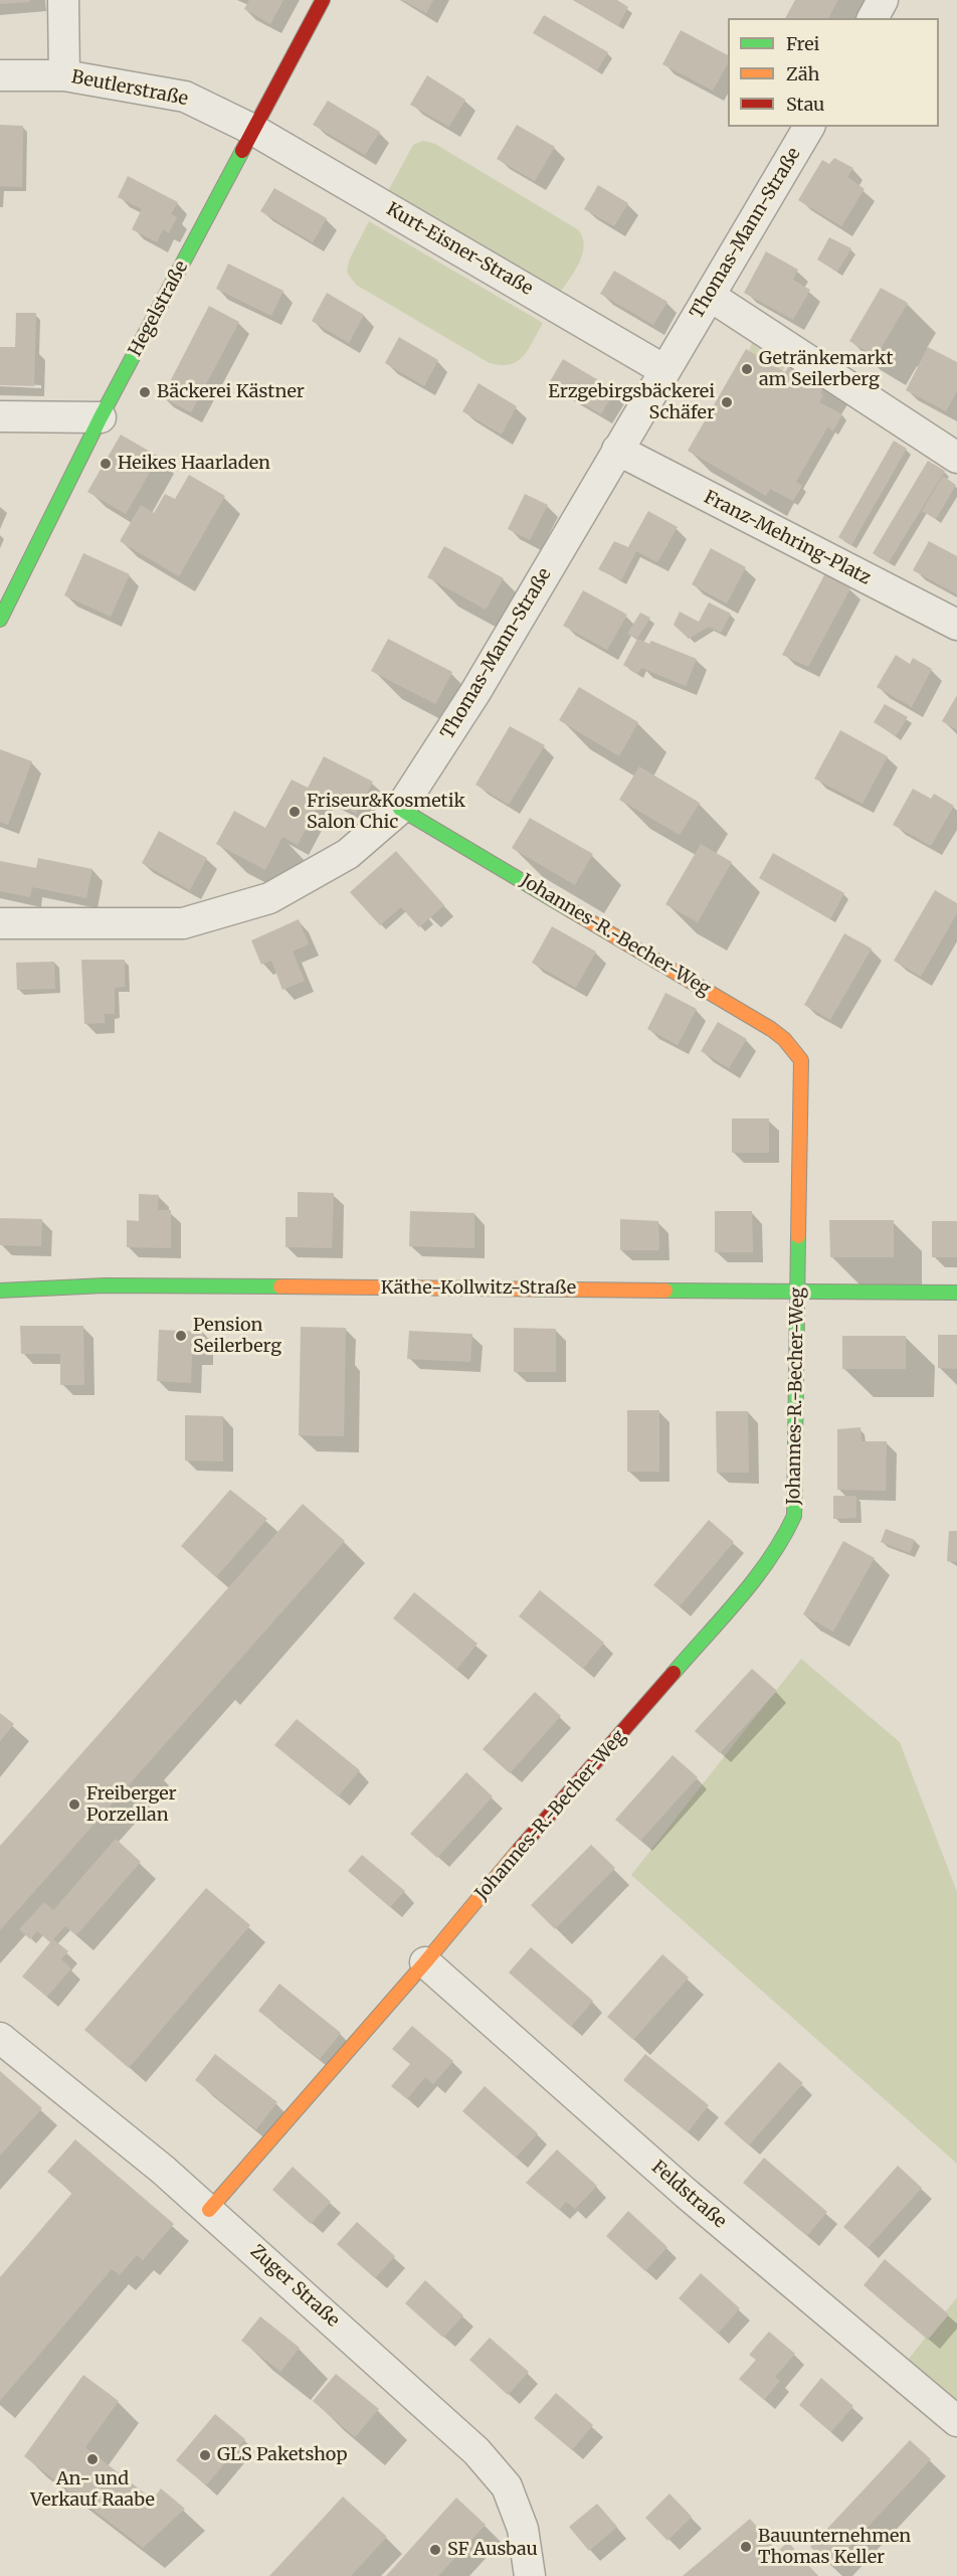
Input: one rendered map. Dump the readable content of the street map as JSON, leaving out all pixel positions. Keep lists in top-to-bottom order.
{
  "streets": {
    "street": [
      "Beutlerstraße",
      "Thomas-Mann-Straße",
      "Kurt-Eisner-Straße",
      "Hegelstraße",
      "Franz-Mehring-Platz",
      "Johannes-R.-Becher-Weg",
      "Käthe-Kollwitz-Straße",
      "Feldstraße",
      "Zuger Straße"
    ]
  },
  "crossings": [
    ["Beutlerstraße", "Kurt-Eisner-Straße"],
    ["Beutlerstraße", "Hegelstraße"],
    ["Thomas-Mann-Straße", "Kurt-Eisner-Straße"],
    ["Thomas-Mann-Straße", "Franz-Mehring-Platz"],
    ["Thomas-Mann-Straße", "Johannes-R.-Becher-Weg"],
    ["Kurt-Eisner-Straße", "Hegelstraße"],
    ["Johannes-R.-Becher-Weg", "Käthe-Kollwitz-Straße"],
    ["Johannes-R.-Becher-Weg", "Feldstraße"],
    ["Johannes-R.-Becher-Weg", "Zuger Straße"]
  ],
  "places": [
    "Getränkemarkt am Seilerberg",
    "Bäckerei Kästner",
    "Erzgebirgsbäckerei Schäfer",
    "Heikes Haarladen",
    "Friseur&Kosmetik Salon Chic",
    "Pension Seilerberg",
    "Freiberger Porzellan",
    "GLS Paketshop",
    "An- und Verkauf Raabe",
    "Bauunternehmen Thomas Keller",
    "SF Ausbau"
  ],
  "legend": ["Frei", "Zäh", "Stau"]
}
